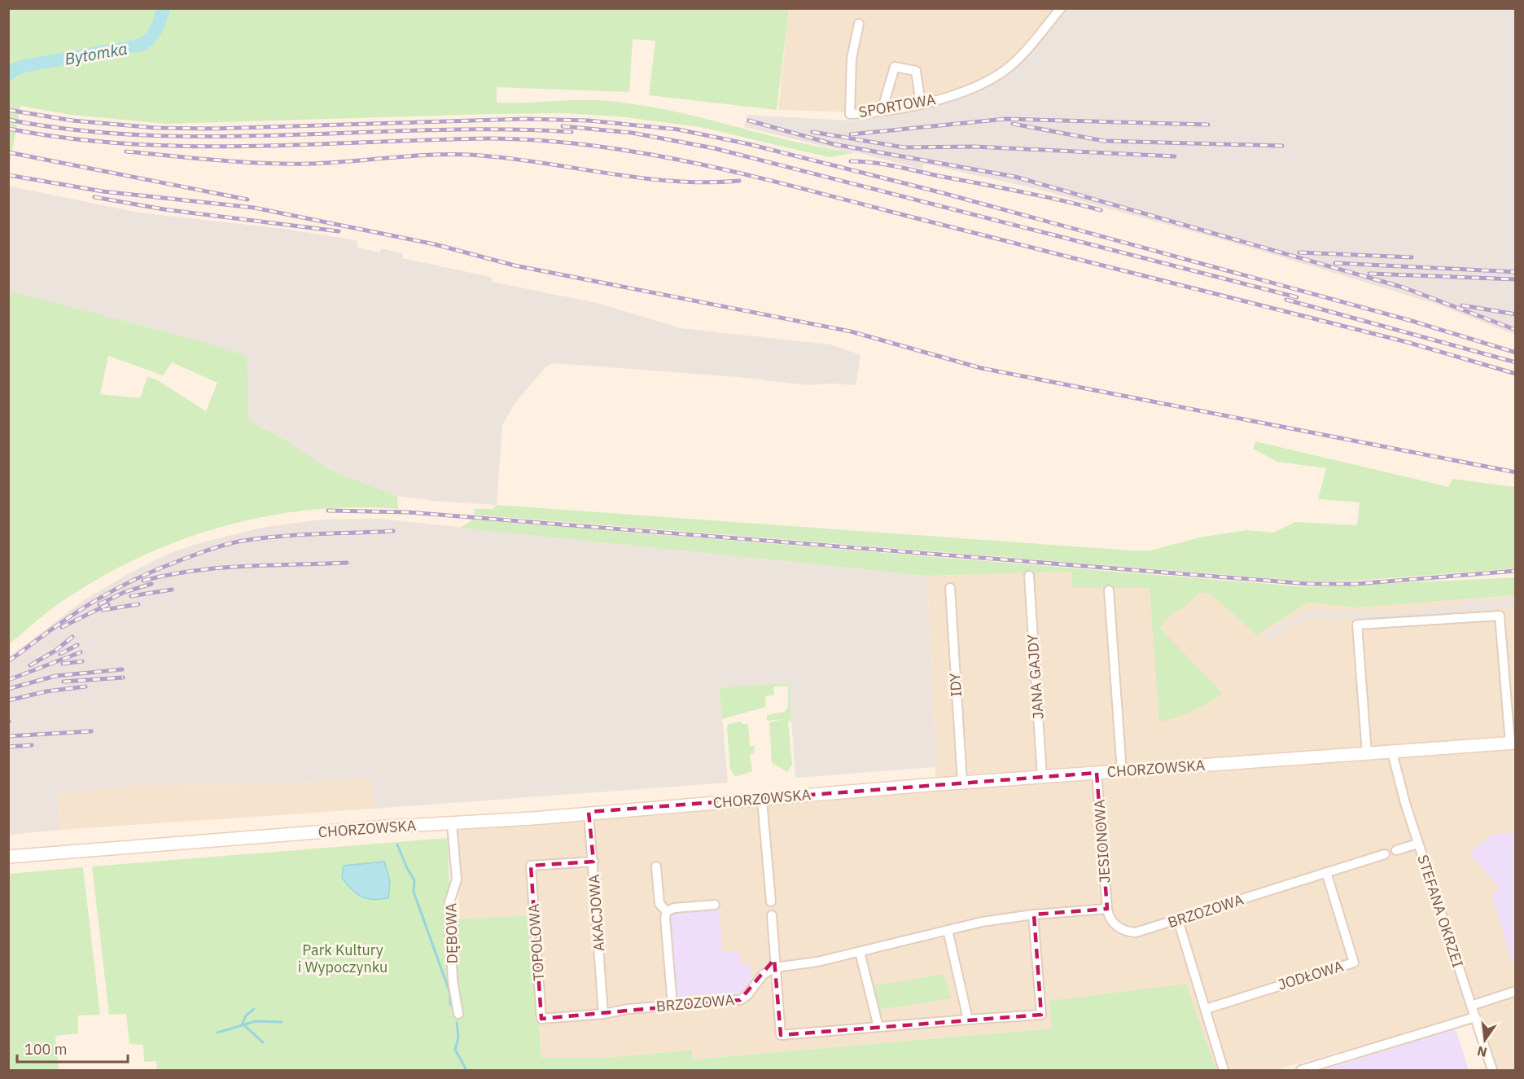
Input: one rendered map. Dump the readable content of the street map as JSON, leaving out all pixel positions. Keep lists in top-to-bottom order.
{
  "streets": {
    "main road": ["CHORZOWSKA"],
    "street": [
      "SPORTOWA",
      "JANA GAJDY",
      "IDY",
      "JESIONOWA",
      "BRZOZOWA",
      "STEFANA OKRZEI",
      "AKACJOWA",
      "DĘBOWA",
      "TOPOLOWA",
      "JODŁOWA"
    ]
  },
  "crossings": [
    ["JANA GAJDY", "CHORZOWSKA"],
    ["IDY", "CHORZOWSKA"],
    ["CHORZOWSKA", "JESIONOWA"],
    ["CHORZOWSKA", "STEFANA OKRZEI"],
    ["CHORZOWSKA", "AKACJOWA"],
    ["CHORZOWSKA", "DĘBOWA"],
    ["JESIONOWA", "BRZOZOWA"],
    ["BRZOZOWA", "AKACJOWA"],
    ["BRZOZOWA", "TOPOLOWA"],
    ["BRZOZOWA", "JODŁOWA"],
    ["AKACJOWA", "TOPOLOWA"]
  ],
  "water": ["Bytomka"],
  "parks": ["Park Kultury i Wypoczynku"],
  "scale_bar": "100 m",
  "north": "bottom"
}
